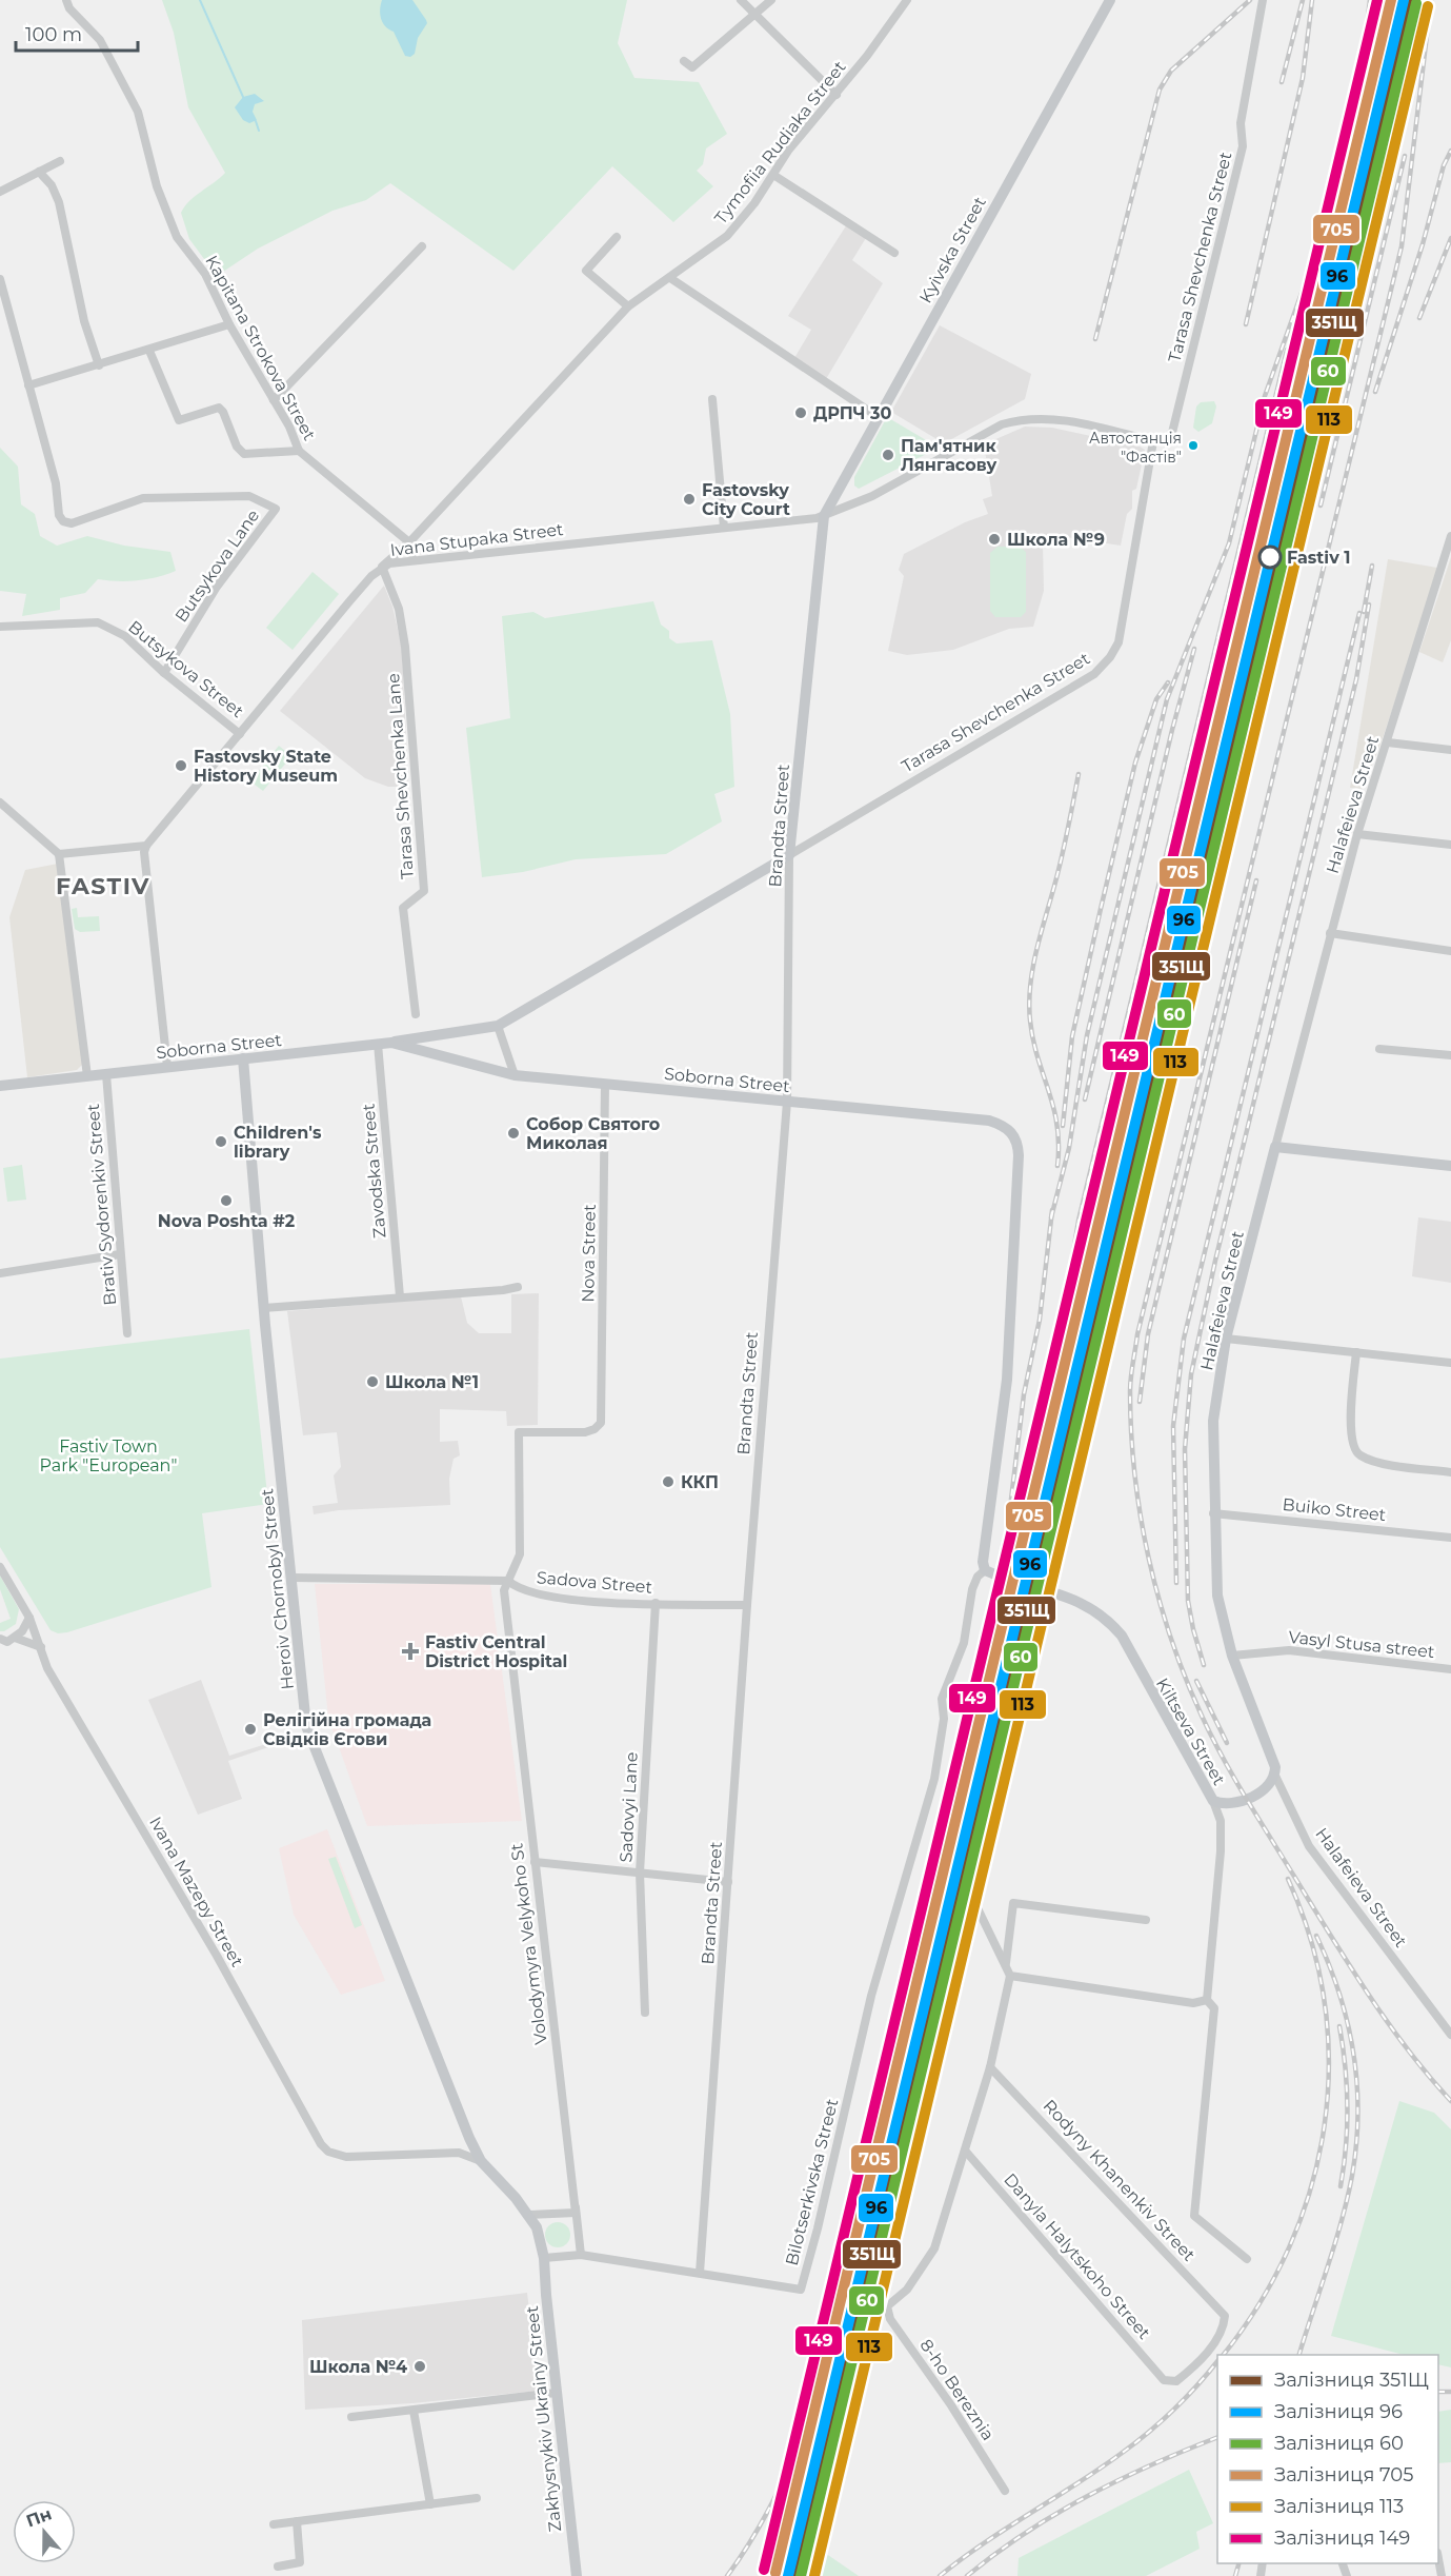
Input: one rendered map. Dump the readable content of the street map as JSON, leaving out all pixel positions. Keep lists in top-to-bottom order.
{
  "streets": {
    "main road": [
      "Kyivska Street",
      "Tarasa Shevchenka Street",
      "Halafeieva Street",
      "Brandta Street",
      "Soborna Street",
      "Heroiv Chornobyl Street",
      "Kiltseva Street",
      "Zakhysnykiv Ukrainy Street"
    ],
    "street": [
      "Tymofiia Rudiaka Street",
      "Kapitana Strokova Street",
      "Ivana Stupaka Street",
      "Butsykova Lane",
      "Butsykova Street",
      "Tarasa Shevchenka Lane",
      "Zavodska Street",
      "Brativ Sydorenkiv Street",
      "Nova Street",
      "Buiko Street",
      "Sadova Street",
      "Vasyl Stusa street",
      "Sadovyi Lane",
      "Ivana Mazepy Street",
      "Volodymyra Velykoho St",
      "Rodyny Khanenkiv Street",
      "Bilotserkivska Street",
      "Danyla Halytskoho Street",
      "8-ho Bereznia"
    ]
  },
  "crossings": [
    ["Tymofiia Rudiaka Street", "Kapitana Strokova Street"],
    ["Kyivska Street", "Ivana Stupaka Street"],
    ["Kyivska Street", "Brandta Street"],
    ["Tarasa Shevchenka Street", "Ivana Stupaka Street"],
    ["Tarasa Shevchenka Street", "Brandta Street"],
    ["Ivana Stupaka Street", "Butsykova Street"],
    ["Ivana Stupaka Street", "Tarasa Shevchenka Lane"],
    ["Ivana Stupaka Street", "Brandta Street"],
    ["Butsykova Lane", "Butsykova Street"],
    ["Halafeieva Street", "Buiko Street"],
    ["Halafeieva Street", "Vasyl Stusa street"],
    ["Brandta Street", "Soborna Street"],
    ["Brandta Street", "Sadova Street"],
    ["Brandta Street", "Bilotserkivska Street"],
    ["Soborna Street", "Zavodska Street"],
    ["Soborna Street", "Brativ Sydorenkiv Street"],
    ["Soborna Street", "Nova Street"],
    ["Soborna Street", "Heroiv Chornobyl Street"],
    ["Soborna Street", "Kiltseva Street"],
    ["Soborna Street", "Bilotserkivska Street"],
    ["Nova Street", "Sadova Street"],
    ["Nova Street", "Volodymyra Velykoho St"],
    ["Sadova Street", "Heroiv Chornobyl Street"],
    ["Sadova Street", "Sadovyi Lane"],
    ["Sadova Street", "Volodymyra Velykoho St"],
    ["Heroiv Chornobyl Street", "Ivana Mazepy Street"],
    ["Kiltseva Street", "Bilotserkivska Street"],
    ["Volodymyra Velykoho St", "Bilotserkivska Street"],
    ["Rodyny Khanenkiv Street", "Danyla Halytskoho Street"],
    ["Bilotserkivska Street", "Zakhysnykiv Ukrainy Street"],
    ["Danyla Halytskoho Street", "8-ho Bereznia"]
  ],
  "districts": ["FASTIV"],
  "parks": ["Fastiv Town Park \"European\""],
  "places": {
    "other": [
      "ДРПЧ 30",
      "Автостанція \"Фастів\"",
      "Пам'ятник Лянгасову",
      "Fastovsky City Court",
      "Школа №9",
      "Fastiv 1",
      "Fastovsky State History Museum",
      "Собор Святого Миколая",
      "Children's library",
      "Nova Poshta #2",
      "Школа №1",
      "ККП",
      "Релігійна громада Свідків Єгови",
      "Школа №4"
    ],
    "health": ["Fastiv Central District Hospital"]
  },
  "lines": [
    "rail line 351Щ",
    "rail line 96",
    "rail line 705",
    "rail line 149",
    "rail line 60",
    "rail line 113"
  ],
  "legend": [
    "Залізниця 351Щ",
    "Залізниця 96",
    "Залізниця 60",
    "Залізниця 705",
    "Залізниця 113",
    "Залізниця 149"
  ],
  "scale_bar": "100 m",
  "north": "top"
}
